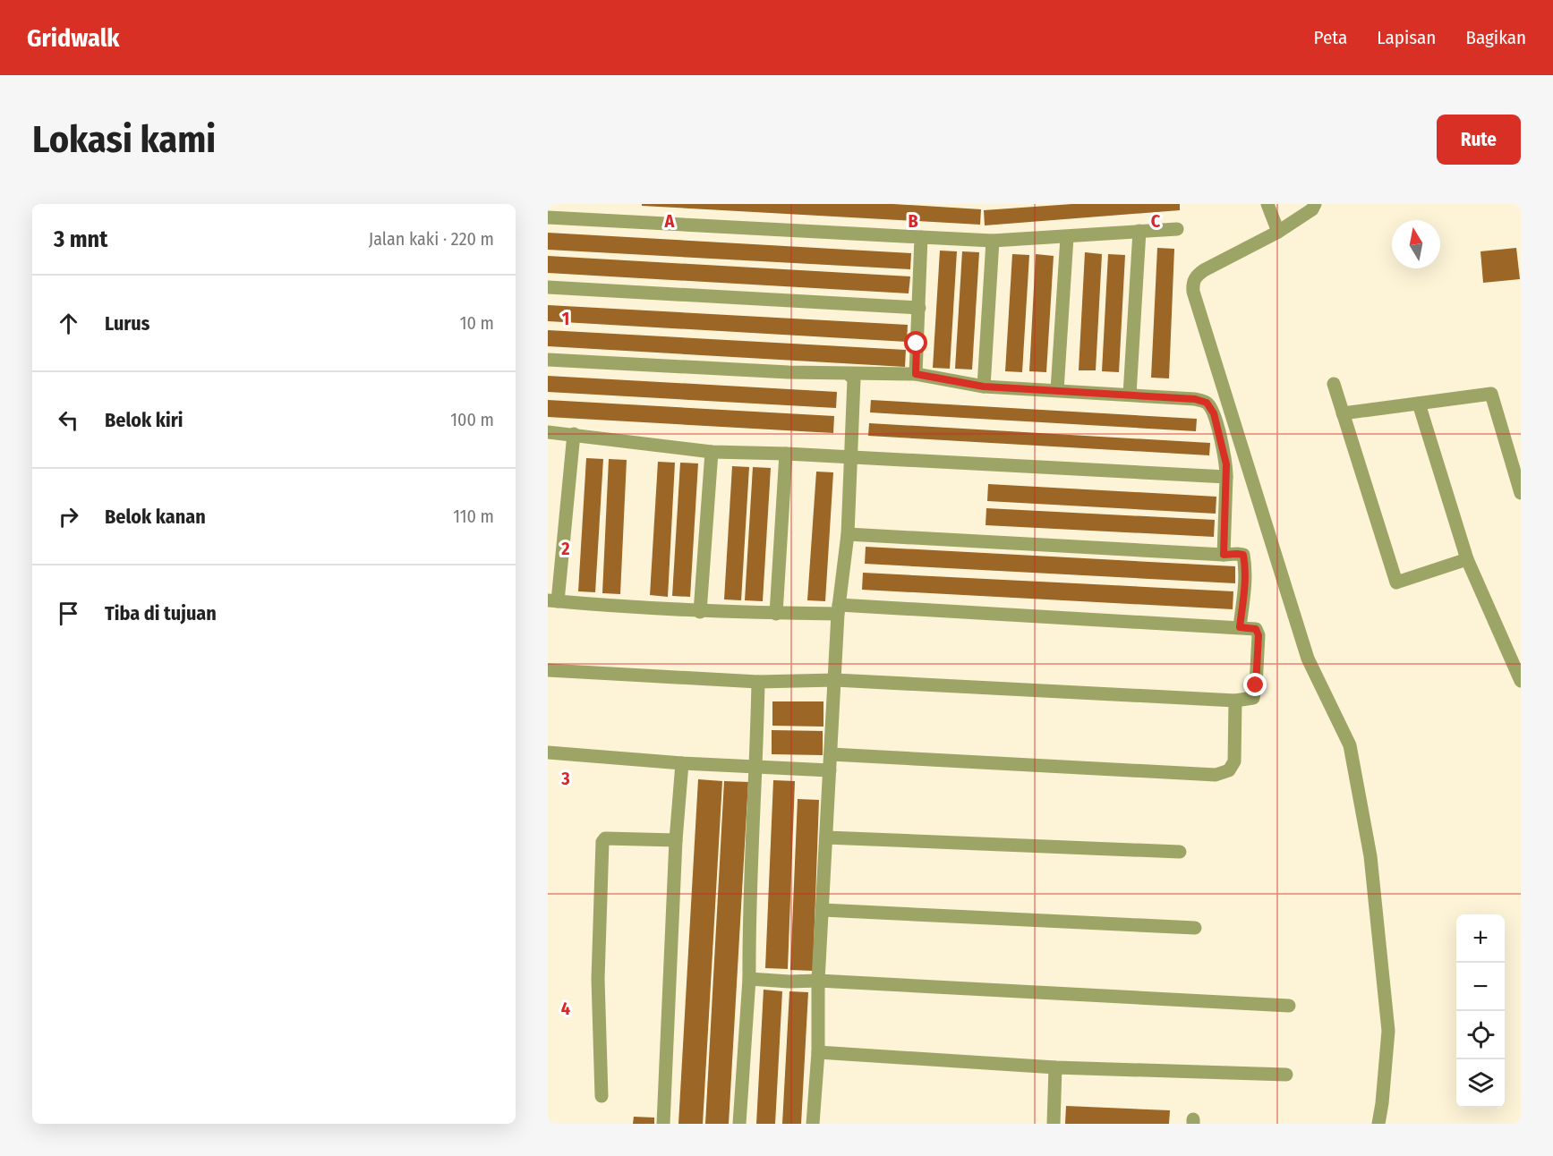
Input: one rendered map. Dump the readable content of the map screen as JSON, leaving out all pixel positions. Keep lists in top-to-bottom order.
{
  "north": "top",
  "page": {
    "header": "Gridwalk",
    "nav": ["Peta", "Lapisan", "Bagikan"],
    "buttons": "Rute",
    "title": "Lokasi kami",
    "heading": ["3 mnt", "Jalan kaki · 220 m"],
    "list": [
      ["Lurus", "10 m"],
      ["Belok kiri", "100 m"],
      ["Belok kanan", "110 m"],
      "Tiba di tujuan"
    ],
    "map_buttons": ["+", "−"]
  },
  "grid": {
    "columns": ["A", "B", "C"],
    "rows": [
      "1",
      "2",
      "3",
      "4"
    ]
  }
}
